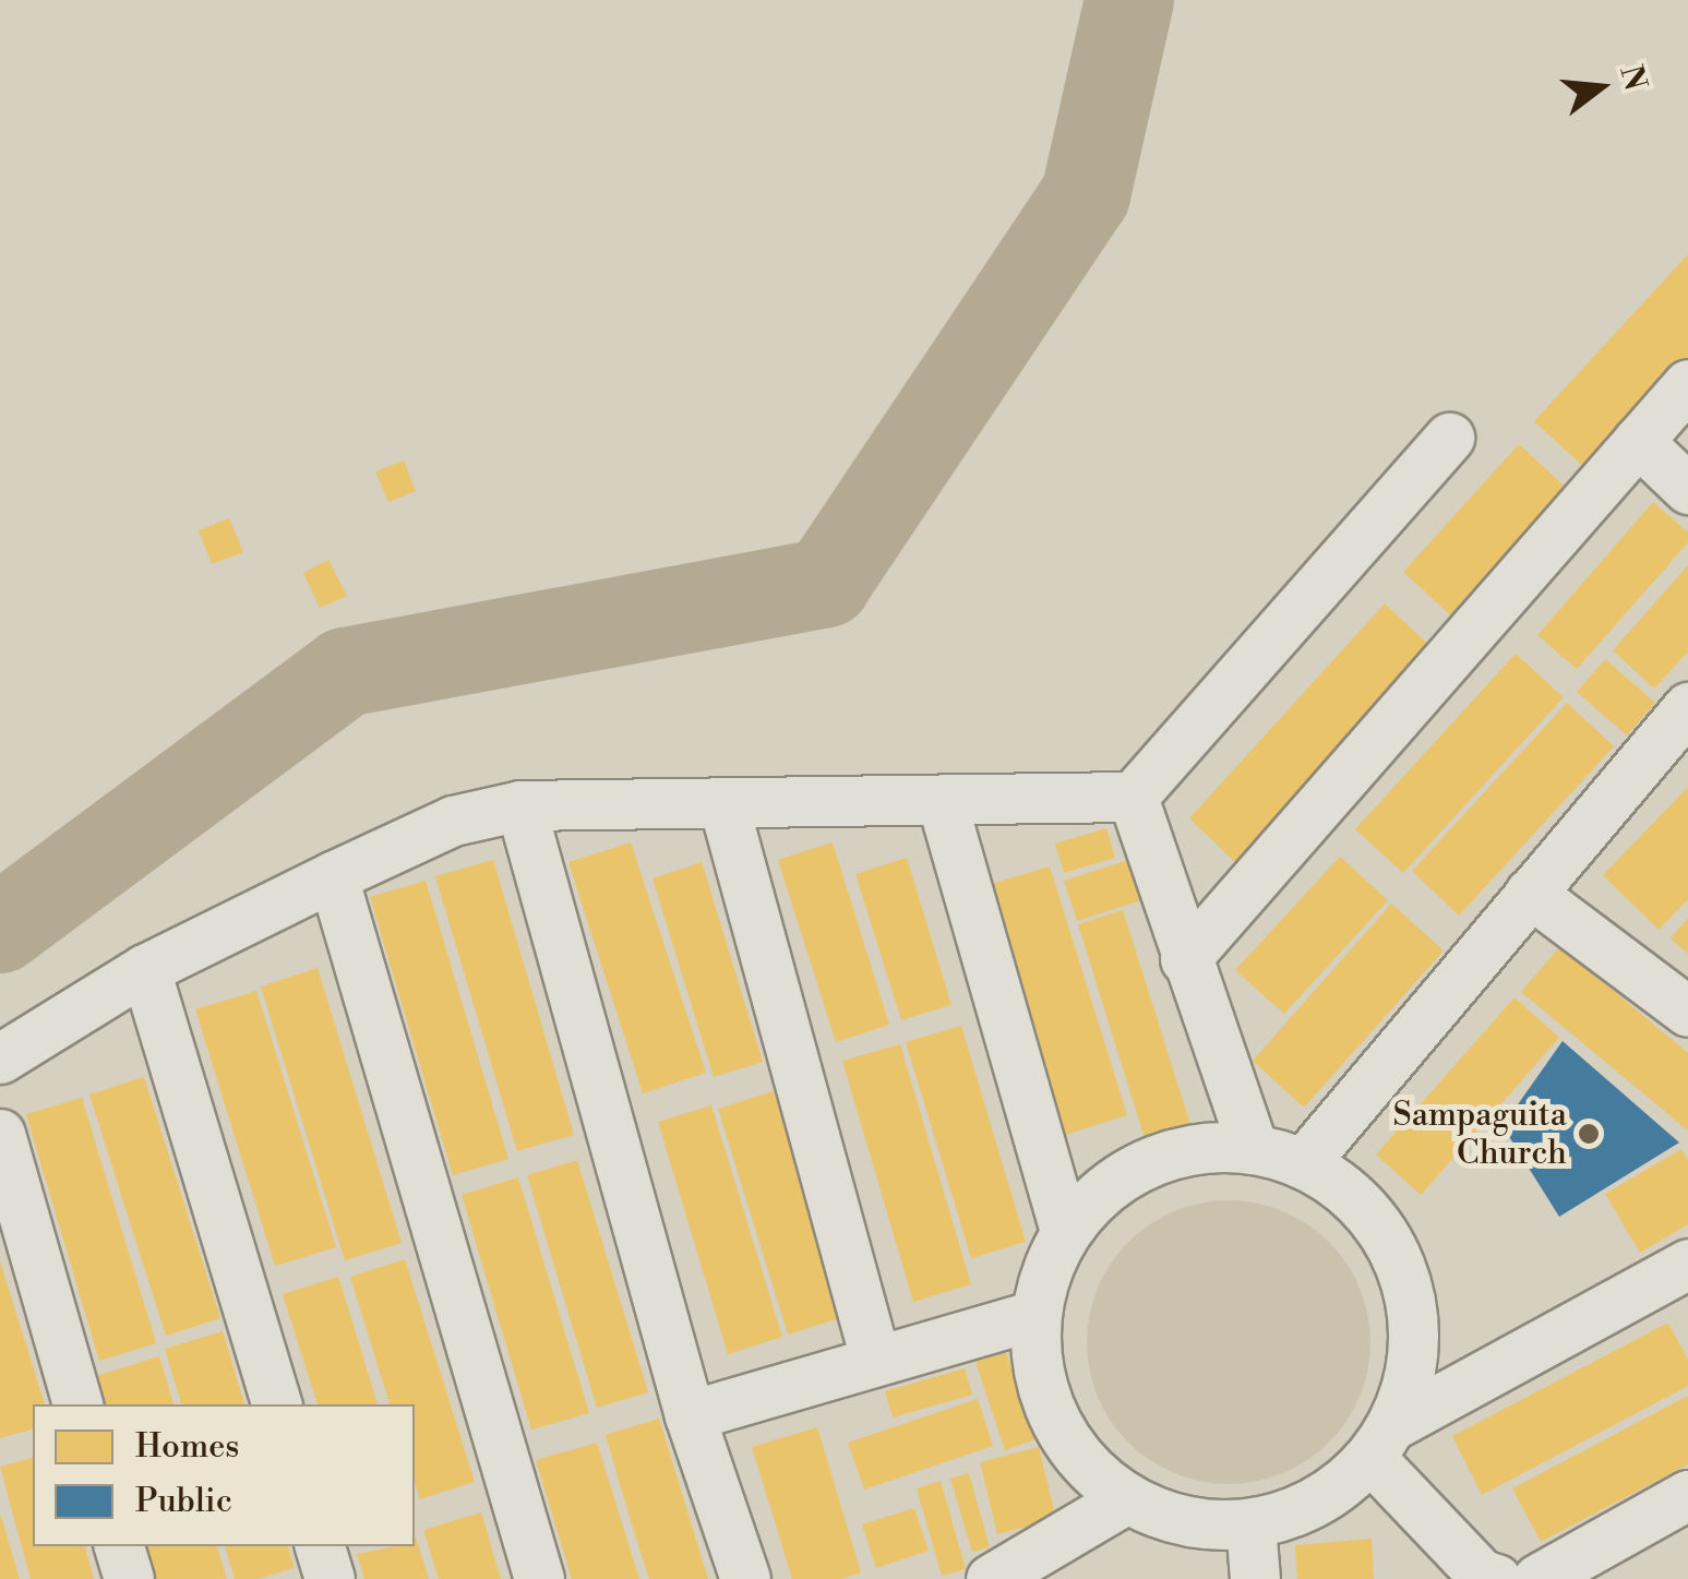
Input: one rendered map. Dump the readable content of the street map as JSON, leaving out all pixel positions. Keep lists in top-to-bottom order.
{
  "places": ["Sampaguita Church"],
  "legend": ["Homes", "Public"],
  "north": "right"
}
